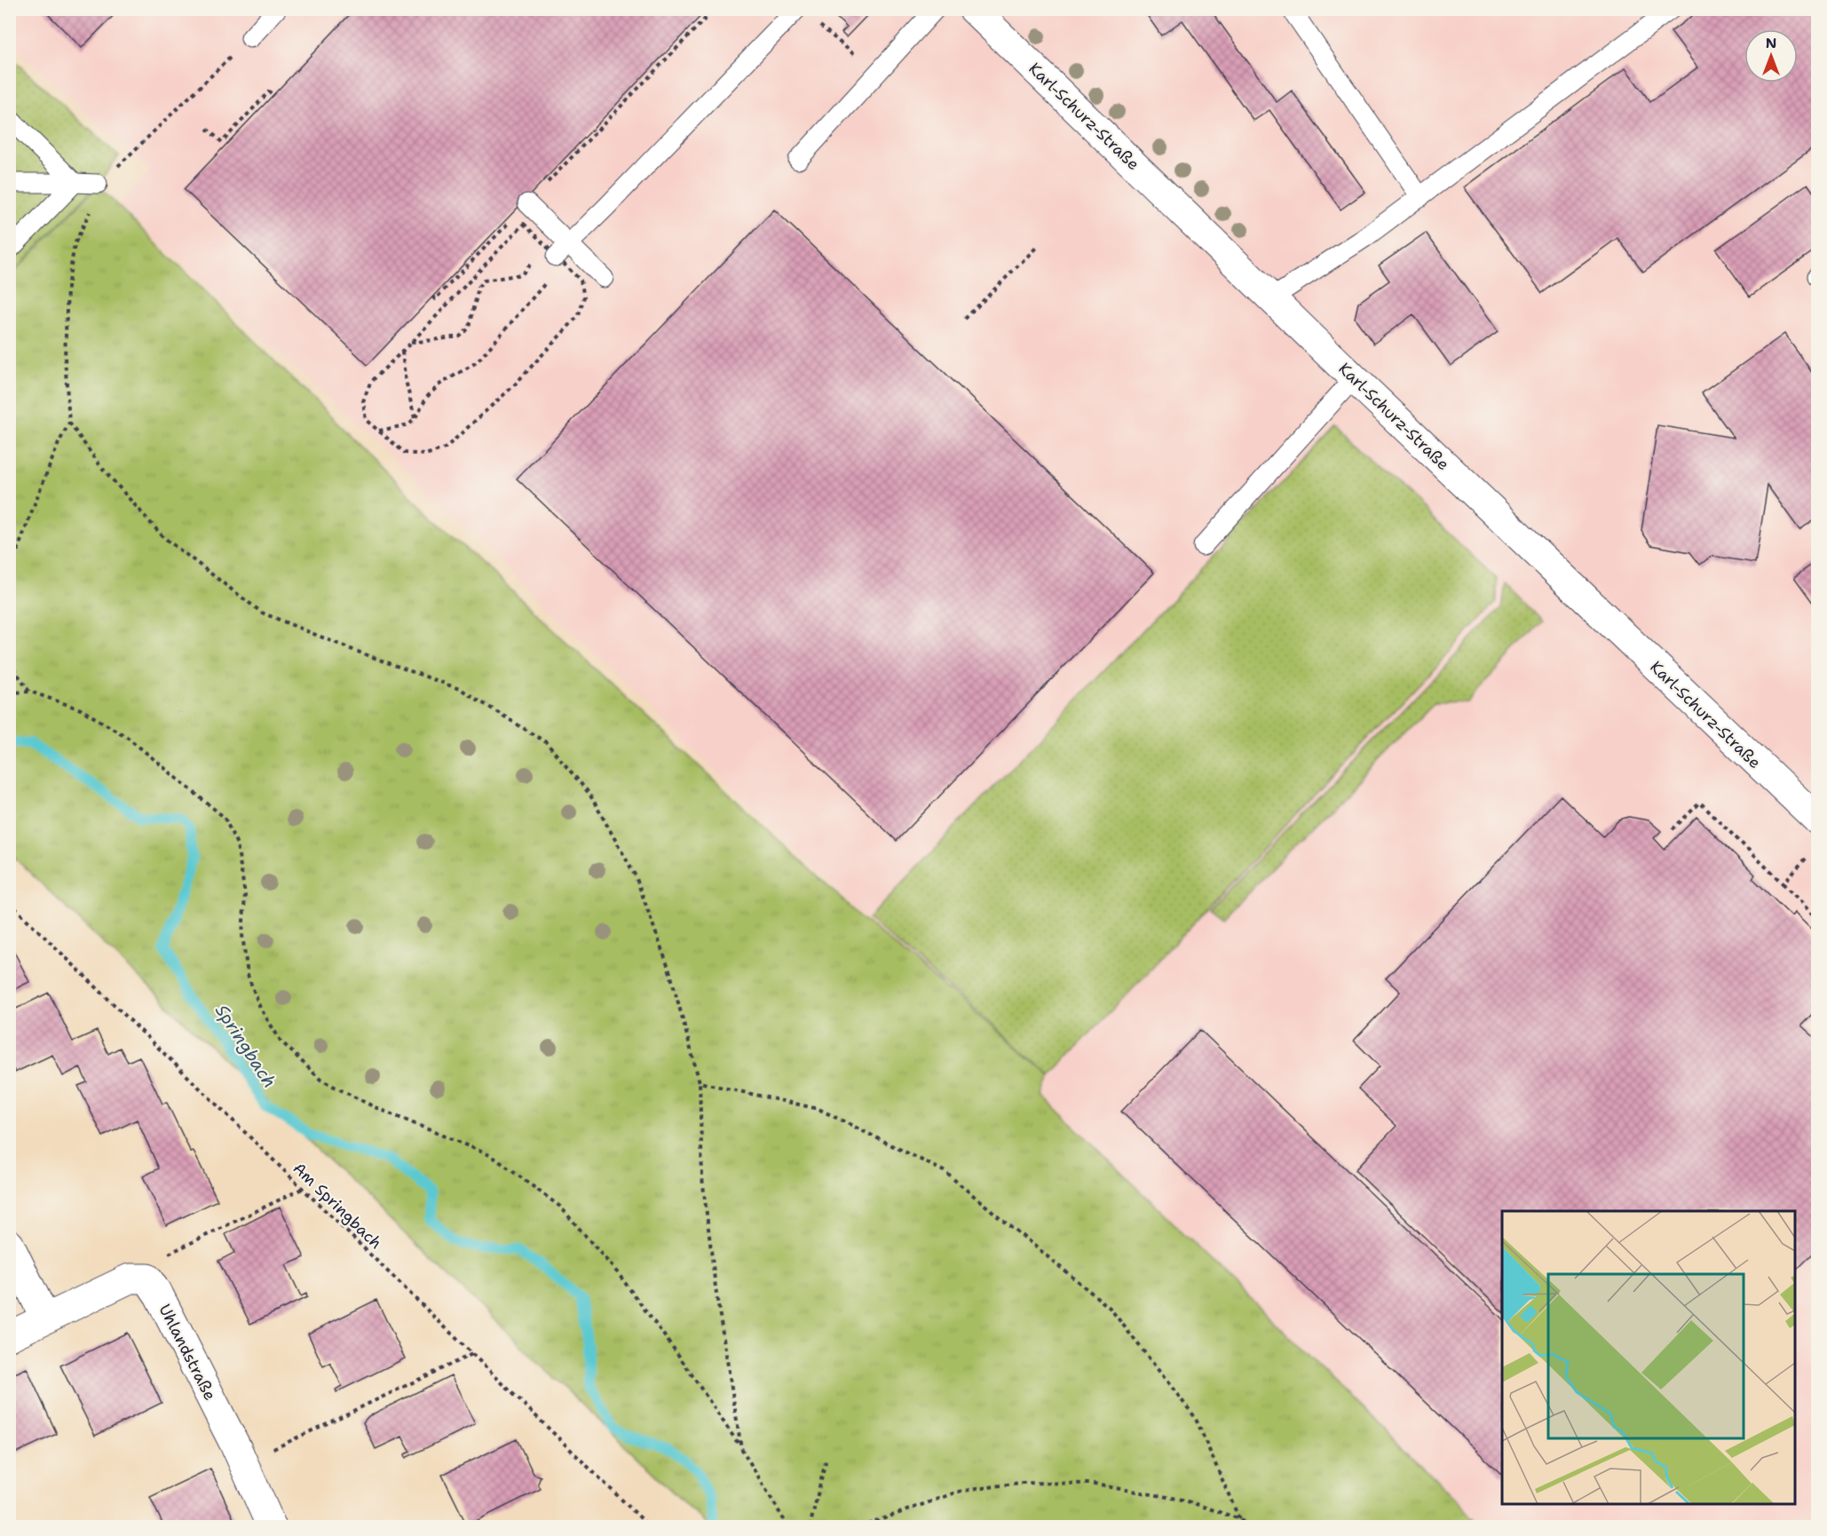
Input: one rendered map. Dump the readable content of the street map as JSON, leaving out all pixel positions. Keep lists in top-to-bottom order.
{
  "streets": {
    "street": ["Karl-Schurz-Straße", "Uhlandstraße"],
    "path": ["Am Springbach"]
  },
  "water": ["Springbach"],
  "north": "top"
}
